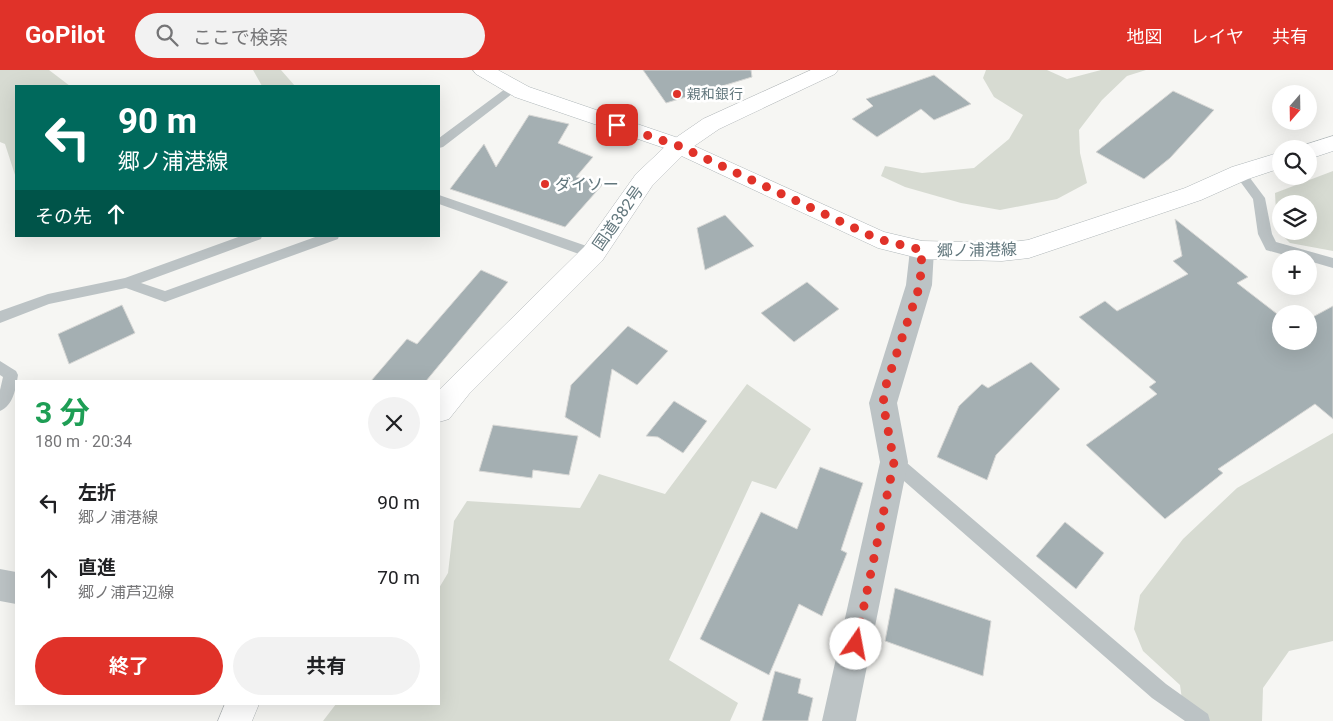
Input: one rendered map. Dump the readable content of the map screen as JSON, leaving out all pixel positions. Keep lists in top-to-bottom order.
{
  "streets": {
    "main road": ["国道382号", "郷ノ浦港線"]
  },
  "crossings": [
    ["国道382号", "郷ノ浦港線"]
  ],
  "places": ["親和銀行", "ダイソー"],
  "north": "bottom",
  "page": {
    "header": "GoPilot",
    "search": "ここで検索",
    "nav": ["地図", "レイヤ", "共有"],
    "map_buttons": ["+", "−"],
    "turn": ["90 m", "郷ノ浦港線"],
    "then": "その先",
    "heading": ["3 分", "180 m · 20:34"],
    "list": [
      {
        "name": "左折",
        "note": "郷ノ浦港線",
        "value": "90 m"
      },
      {
        "name": "直進",
        "note": "郷ノ浦芦辺線",
        "value": "70 m"
      }
    ],
    "buttons": ["終了", "共有"]
  }
}
